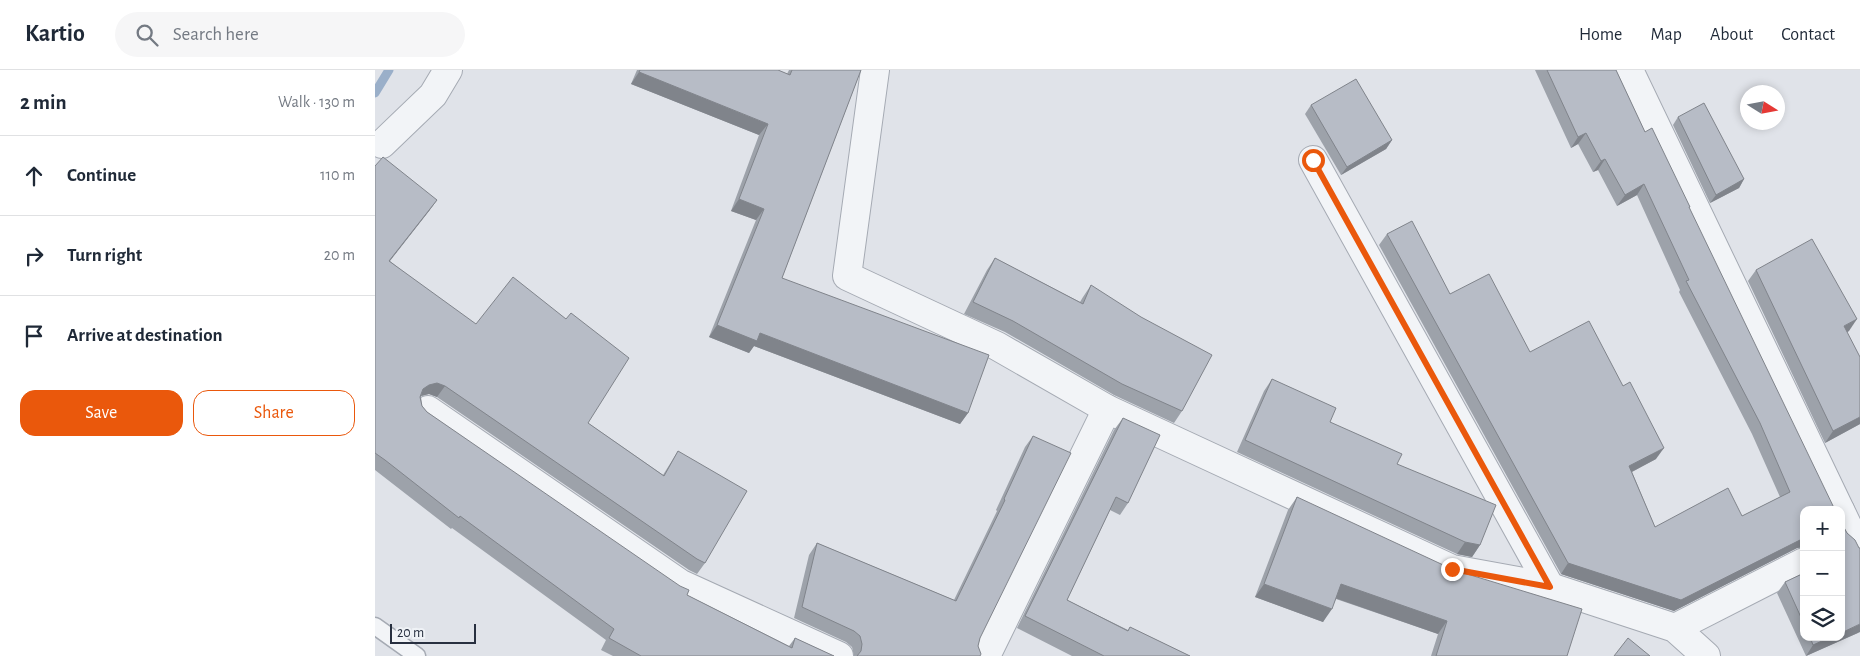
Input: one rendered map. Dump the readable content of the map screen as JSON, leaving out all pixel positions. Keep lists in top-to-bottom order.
{
  "scale_bar": "20 m",
  "north": "right",
  "page": {
    "header": "Kartio",
    "search": "Search here",
    "nav": [
      "Home",
      "Map",
      "About",
      "Contact"
    ],
    "heading": ["2 min", "Walk · 130 m"],
    "list": [
      ["Continue", "110 m"],
      ["Turn right", "20 m"],
      "Arrive at destination"
    ],
    "buttons": ["Save", "Share"],
    "map_buttons": ["+", "−"],
    "scale": "20 m"
  }
}
